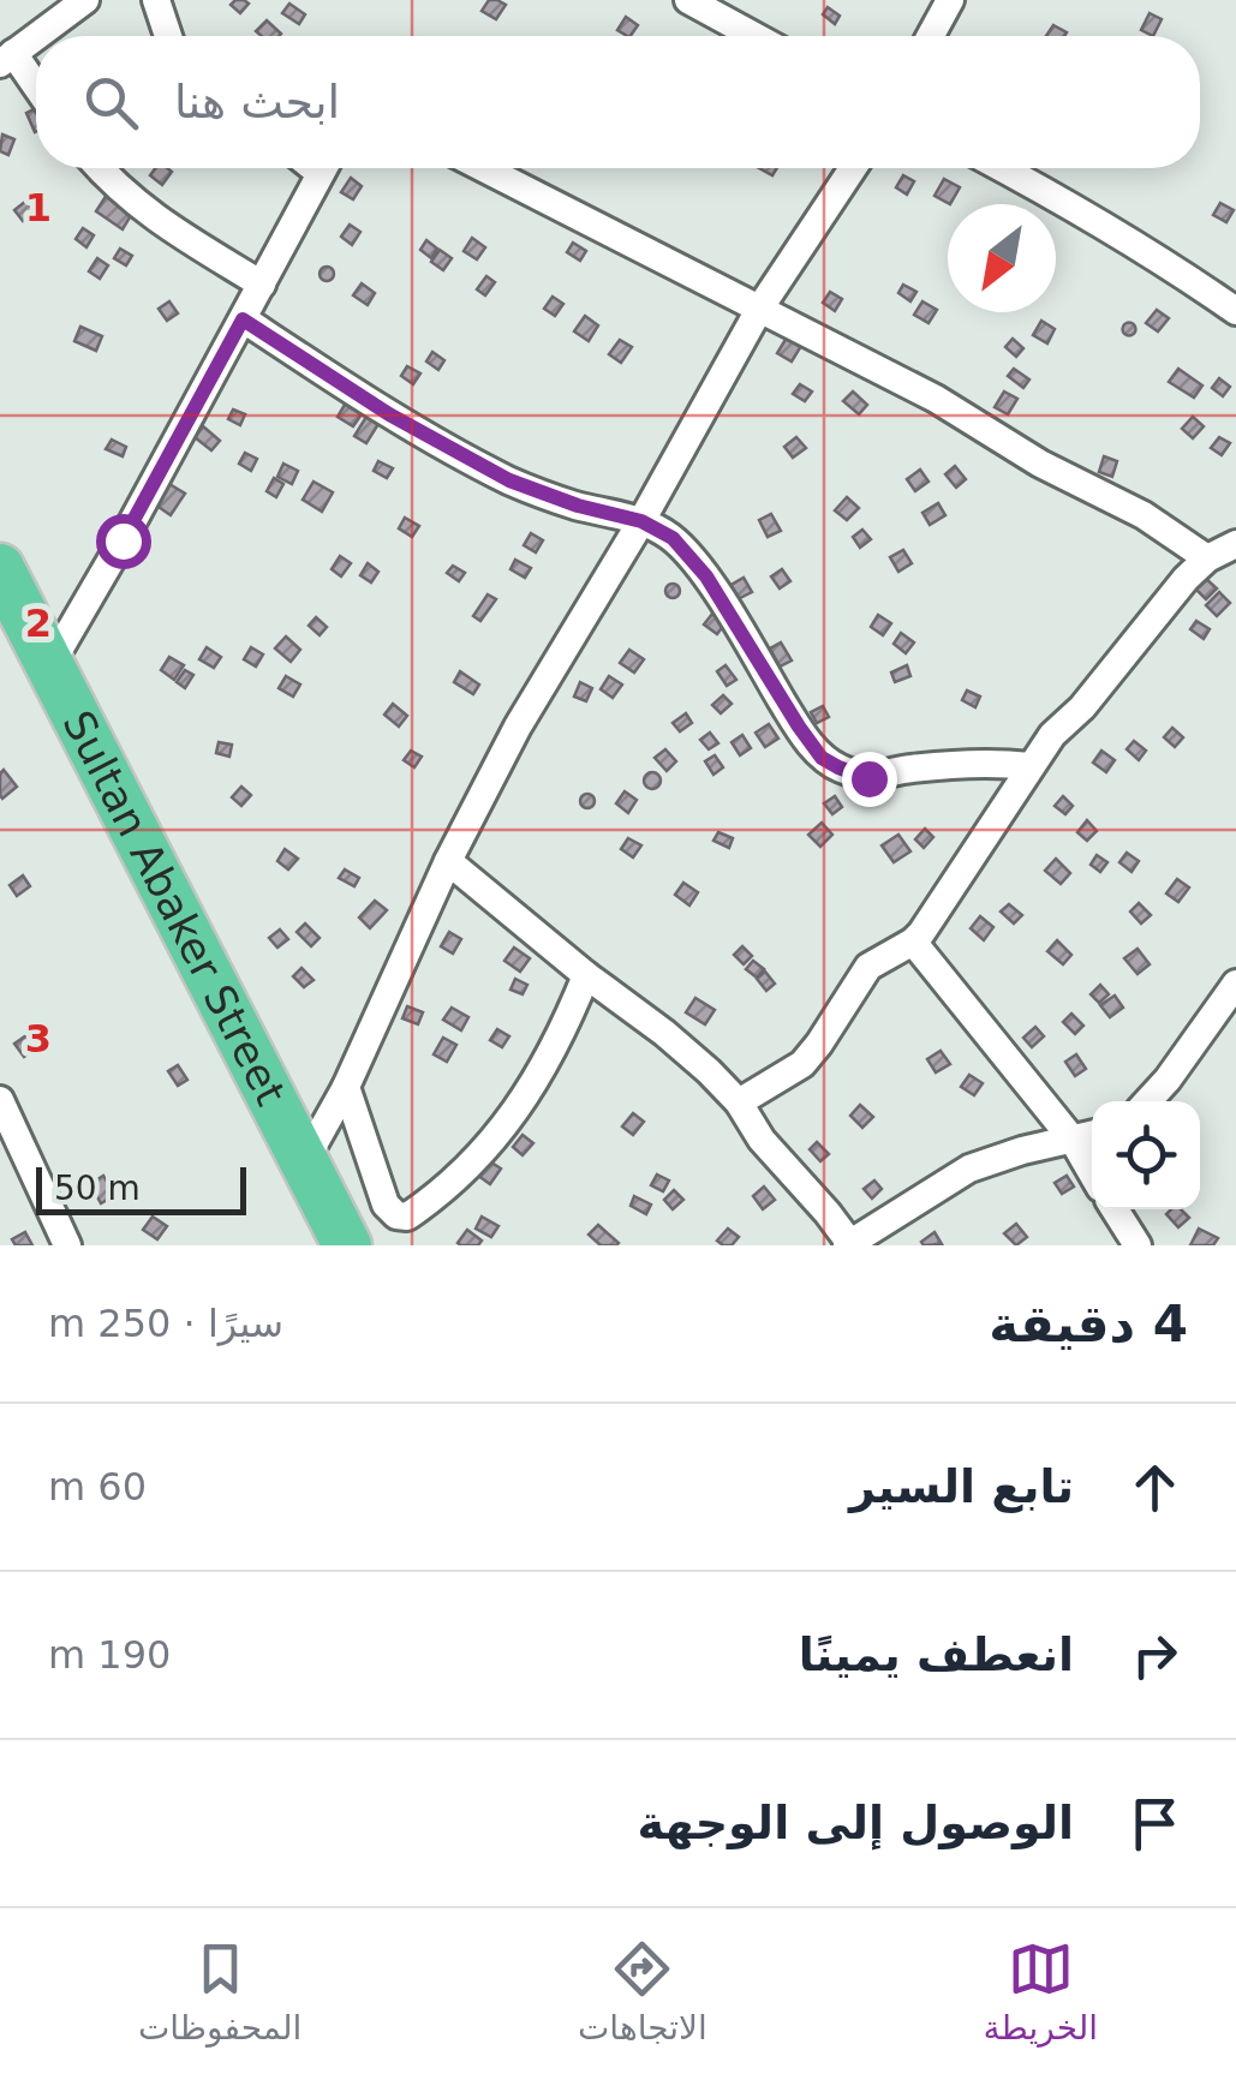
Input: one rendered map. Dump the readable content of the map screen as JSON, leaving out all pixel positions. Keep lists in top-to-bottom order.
{
  "streets": {
    "highway": ["Sultan Abaker Street"]
  },
  "scale_bar": "50 m",
  "north": "bottom left",
  "page": {
    "search": "ابحث هنا",
    "scale": "50 m",
    "heading": ["4 دقيقة", "سيرًا · 250 m"],
    "list": [
      ["تابع السير", "60 m"],
      ["انعطف يمينًا", "190 m"],
      "الوصول إلى الوجهة"
    ],
    "nav": ["الخريطة", "الاتجاهات", "المحفوظات"]
  },
  "grid": {
    "rows": ["1", "2", "3"]
  }
}
